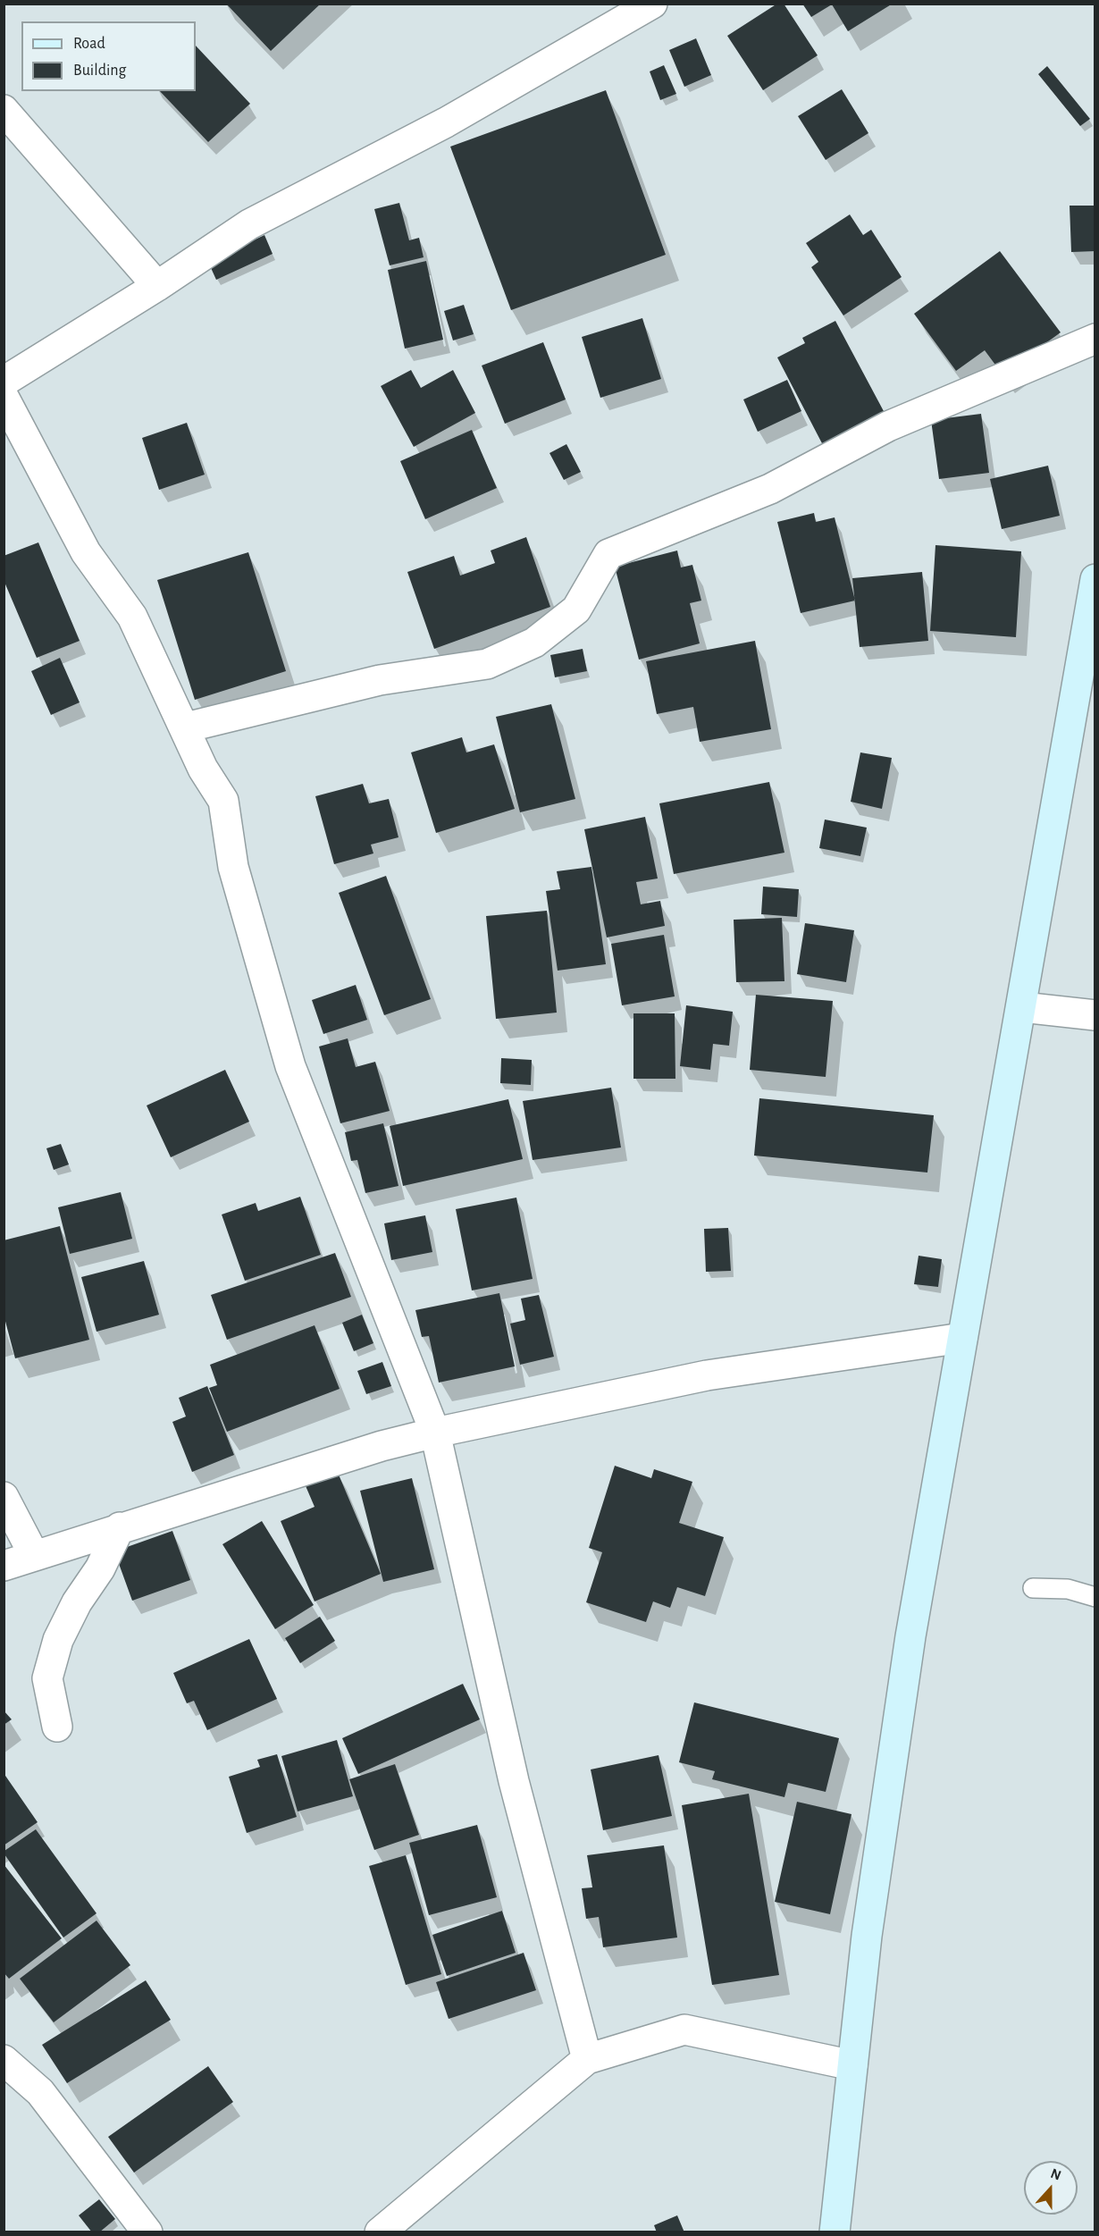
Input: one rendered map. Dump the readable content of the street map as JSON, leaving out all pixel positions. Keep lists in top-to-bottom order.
{
  "legend": ["Road", "Building"],
  "north": "top"
}
